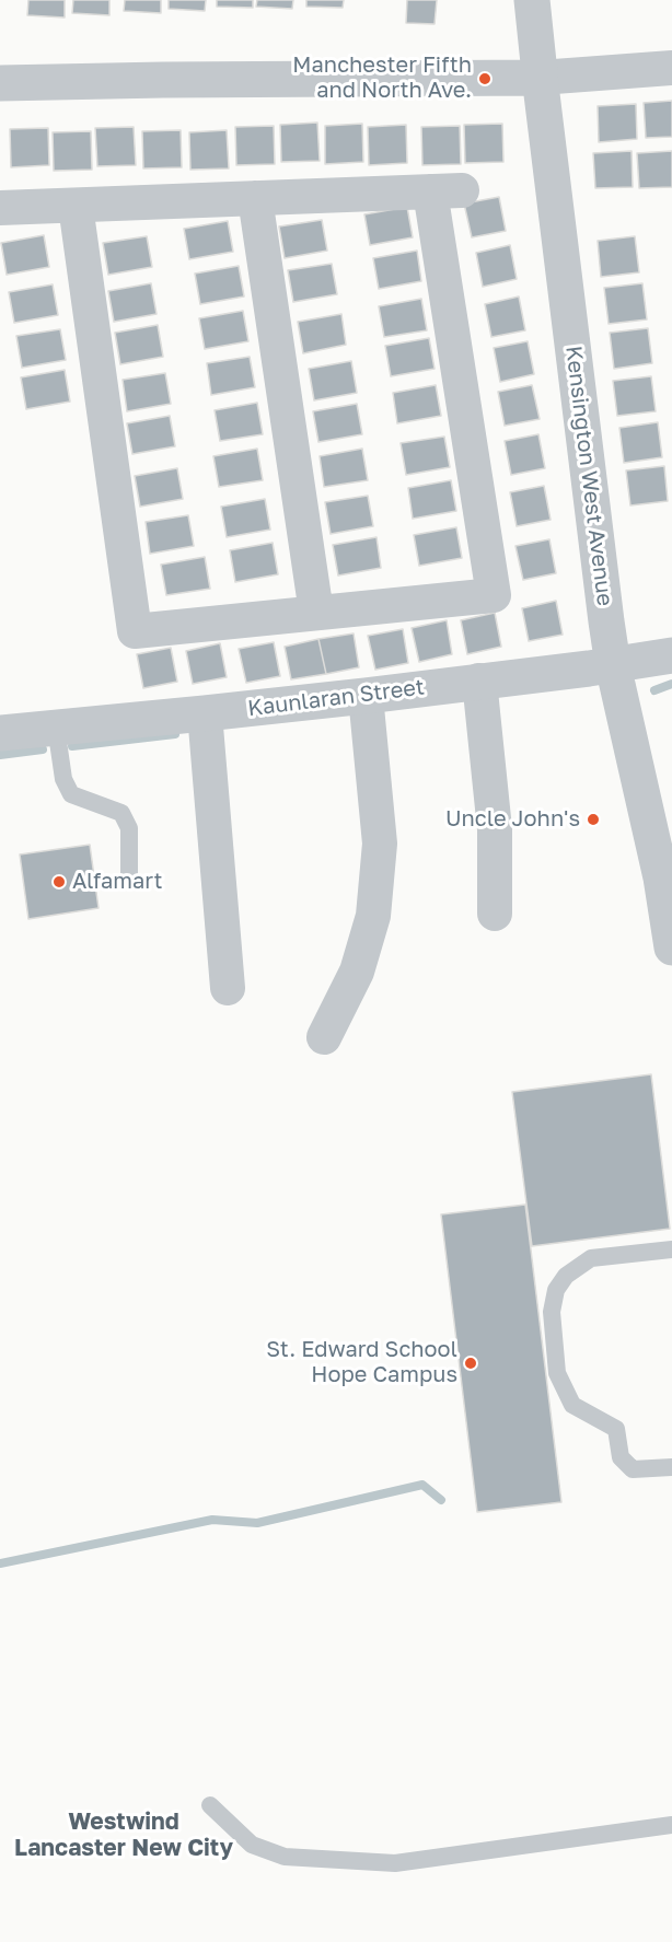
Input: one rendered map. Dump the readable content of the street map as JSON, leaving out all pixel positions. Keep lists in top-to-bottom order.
{
  "streets": {
    "street": ["Kensington West Avenue", "Kaunlaran Street"]
  },
  "crossings": [
    ["Kensington West Avenue", "Kaunlaran Street"]
  ],
  "districts": ["Westwind Lancaster New City"],
  "places": [
    "Manchester Fifth and North Ave.",
    "Uncle John's",
    "Alfamart",
    "St. Edward School Hope Campus"
  ]
}
